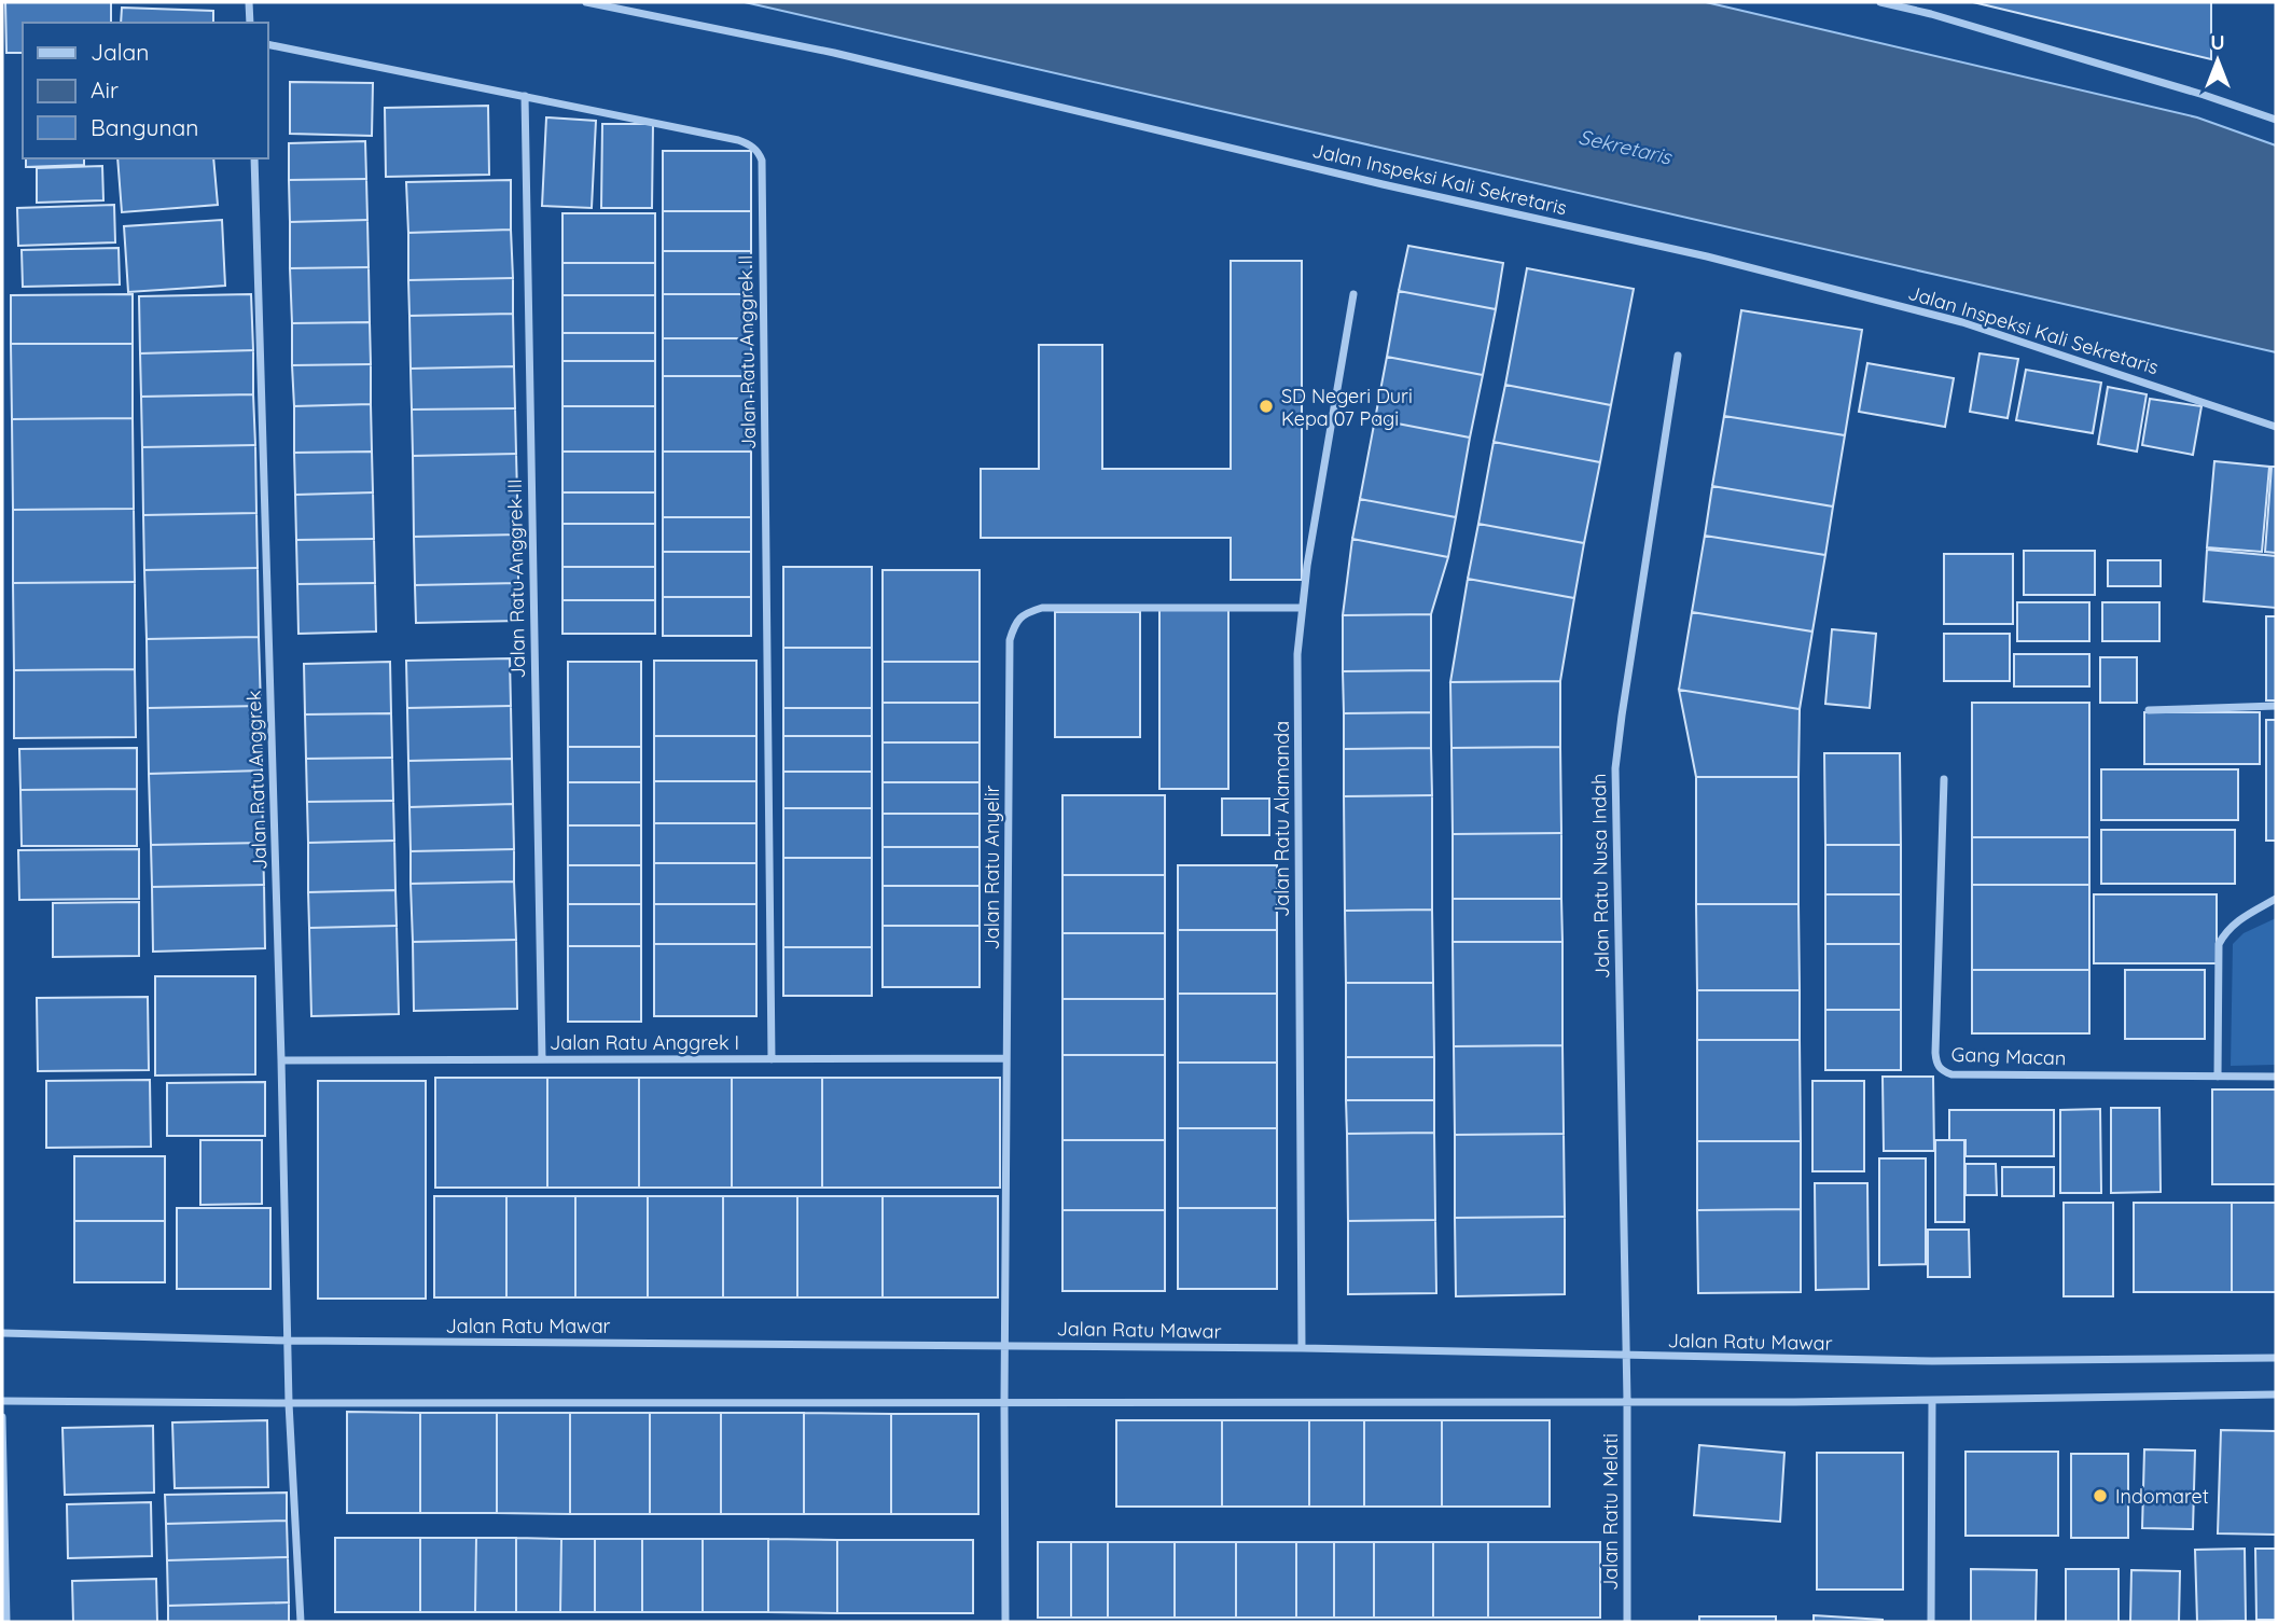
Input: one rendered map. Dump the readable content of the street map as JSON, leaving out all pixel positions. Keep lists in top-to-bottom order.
{
  "streets": {
    "street": [
      "Jalan Inspeksi Kali Sekretaris",
      "Jalan Ratu Anggrek II",
      "Jalan Ratu Anggrek III",
      "Jalan Ratu Anggrek",
      "Jalan Ratu Alamanda",
      "Jalan Ratu Anyelir",
      "Jalan Ratu Nusa Indah",
      "Jalan Ratu Anggrek I",
      "Gang Macan",
      "Jalan Ratu Mawar",
      "Jalan Ratu Melati"
    ]
  },
  "crossings": [
    ["Jalan Ratu Anggrek II", "Jalan Ratu Anggrek III"],
    ["Jalan Ratu Anggrek II", "Jalan Ratu Anggrek I"],
    ["Jalan Ratu Anggrek III", "Jalan Ratu Anggrek I"],
    ["Jalan Ratu Anggrek", "Jalan Ratu Anggrek I"],
    ["Jalan Ratu Anggrek", "Jalan Ratu Mawar"],
    ["Jalan Ratu Alamanda", "Jalan Ratu Anyelir"],
    ["Jalan Ratu Alamanda", "Jalan Ratu Mawar"],
    ["Jalan Ratu Anyelir", "Jalan Ratu Anggrek I"],
    ["Jalan Ratu Anyelir", "Jalan Ratu Mawar"],
    ["Jalan Ratu Nusa Indah", "Jalan Ratu Mawar"],
    ["Jalan Ratu Nusa Indah", "Jalan Ratu Melati"]
  ],
  "water": ["Sekretaris"],
  "places": ["SD Negeri Duri Kepa 07 Pagi", "Indomaret"],
  "legend": ["Jalan", "Air", "Bangunan"],
  "north": "top"
}
